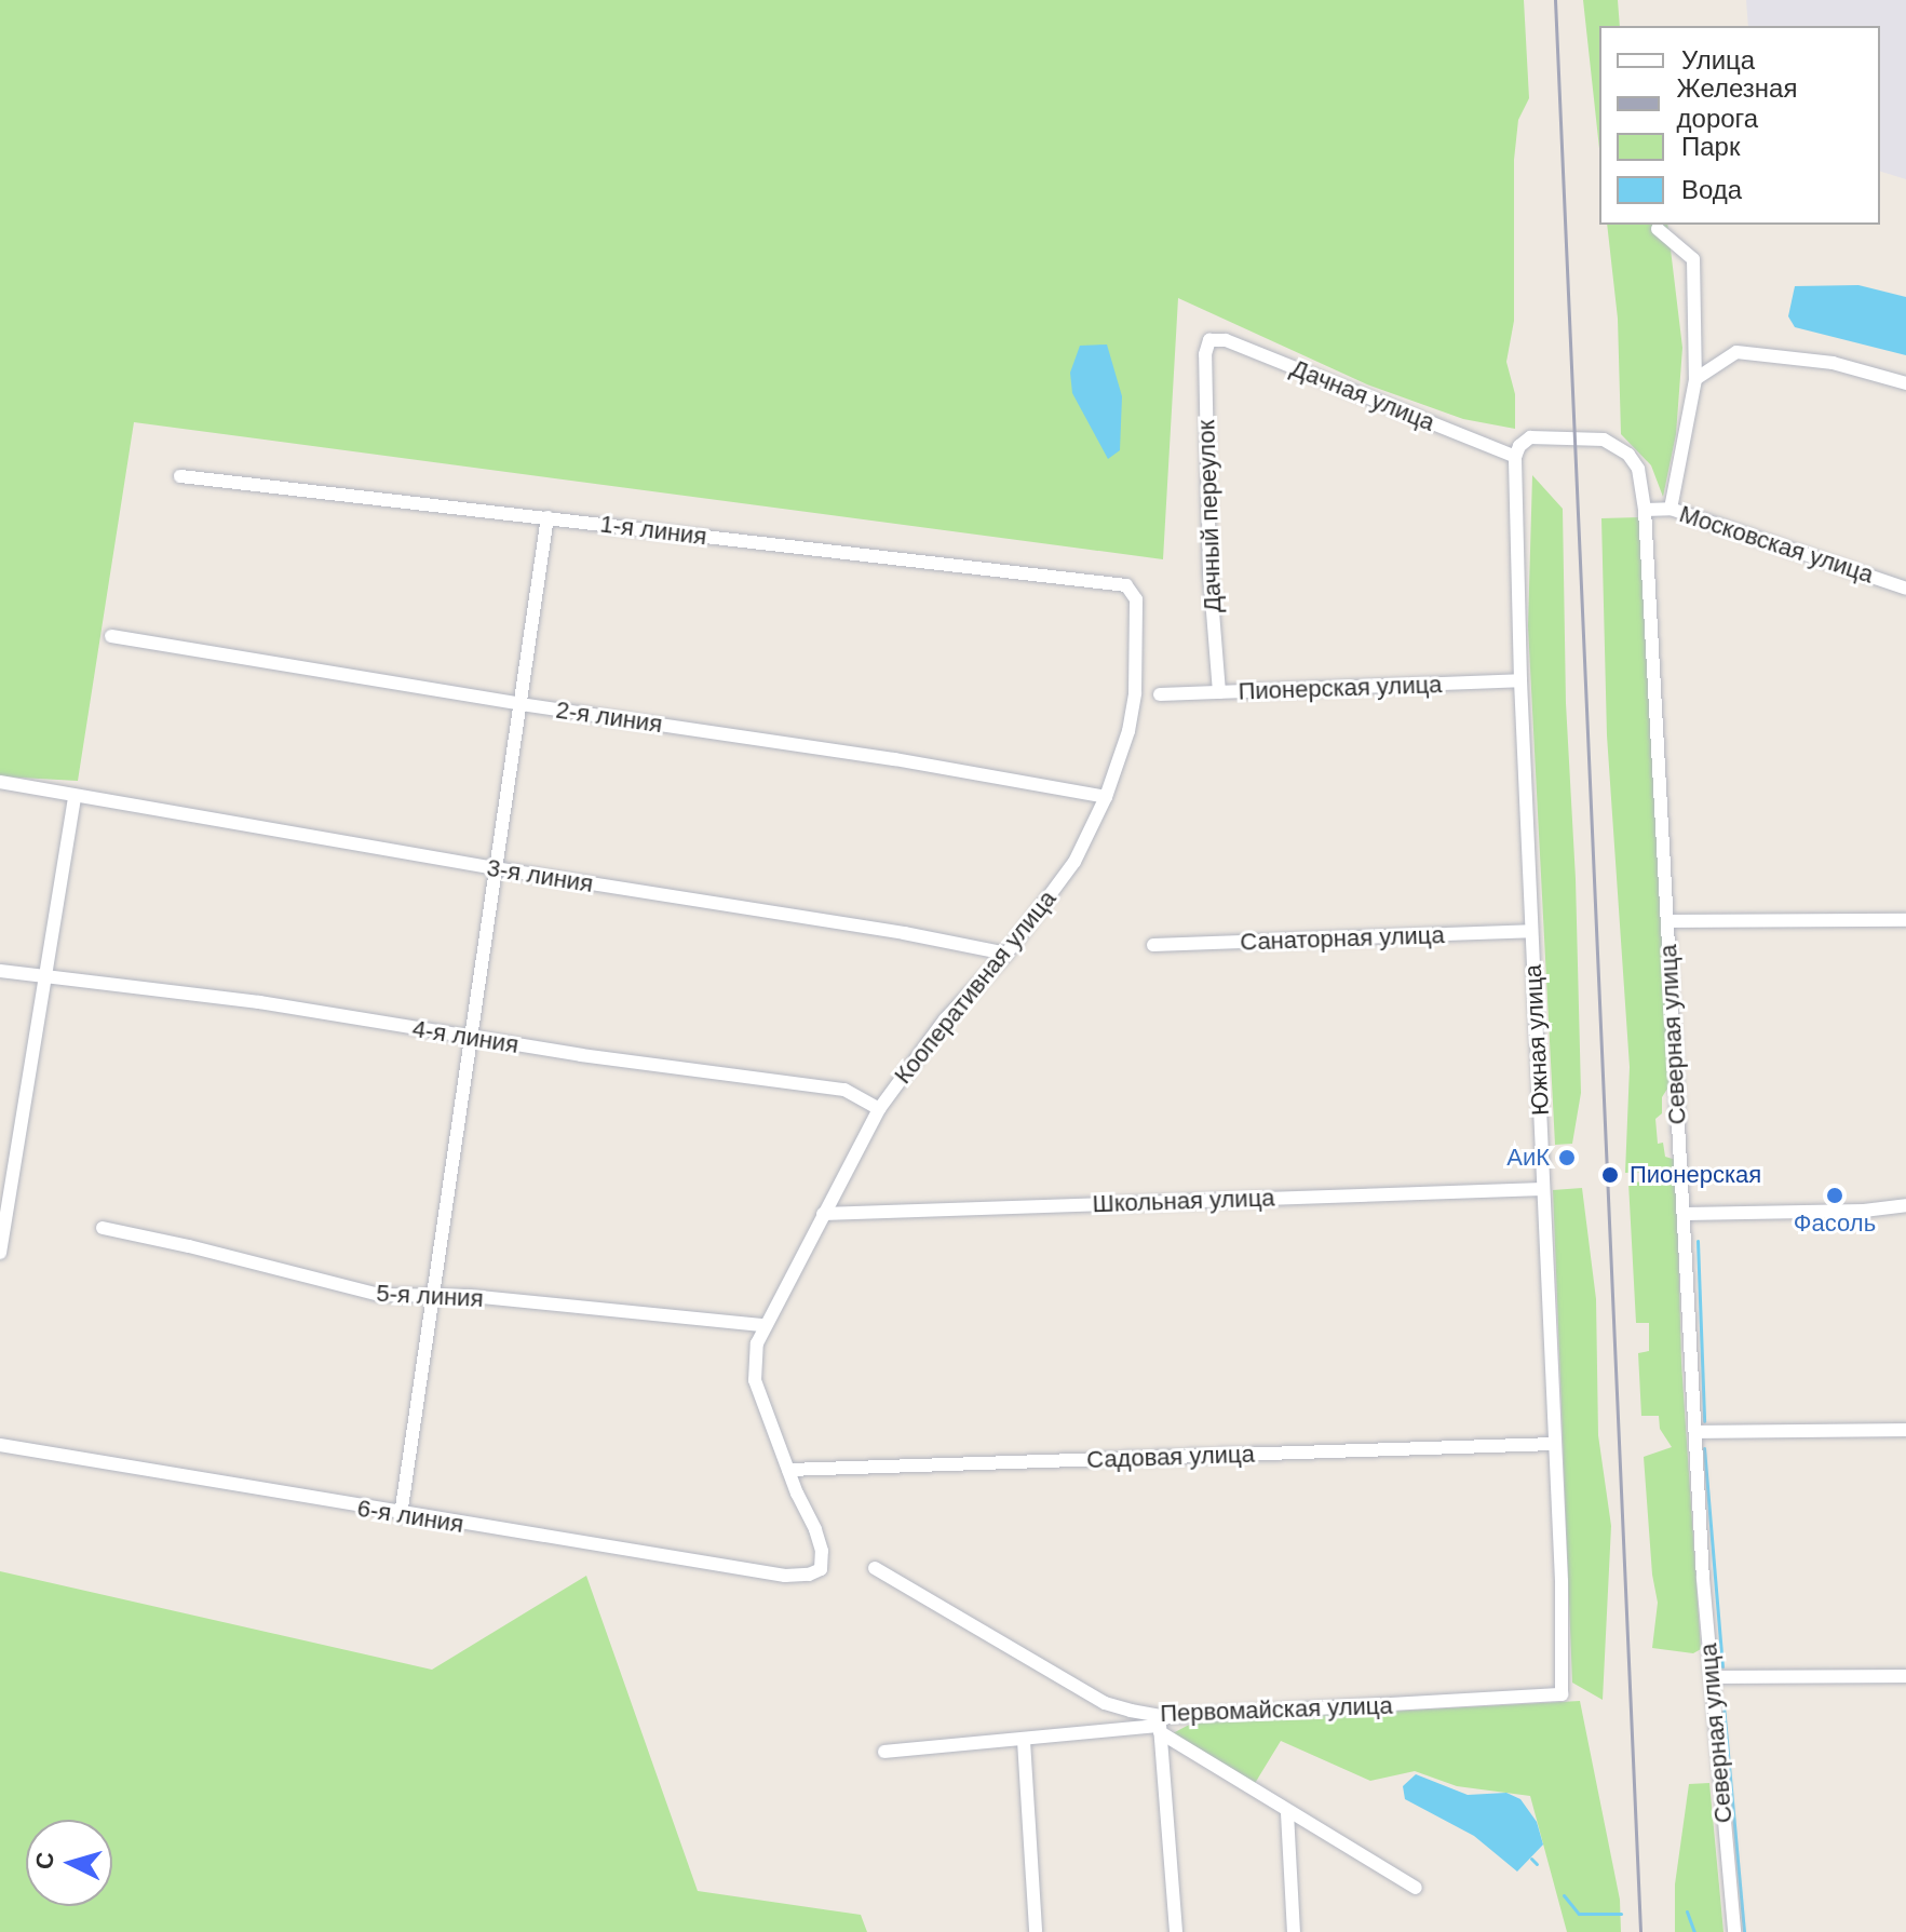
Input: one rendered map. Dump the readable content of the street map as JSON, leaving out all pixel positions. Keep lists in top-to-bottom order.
{
  "streets": {
    "street": [
      "Дачная улица",
      "Дачный переулок",
      "1-я линия",
      "Московская улица",
      "Пионерская улица",
      "2-я линия",
      "3-я линия",
      "Санаторная улица",
      "Кооперативная улица",
      "Северная улица",
      "4-я линия",
      "Южная улица",
      "Школьная улица",
      "5-я линия",
      "Садовая улица",
      "6-я линия",
      "Первомайская улица"
    ]
  },
  "crossings": [
    ["Дачная улица", "Дачный переулок"],
    ["Дачная улица", "Северная улица"],
    ["Дачная улица", "Южная улица"],
    ["Дачный переулок", "Пионерская улица"],
    ["1-я линия", "Кооперативная улица"],
    ["Московская улица", "Северная улица"],
    ["Пионерская улица", "Южная улица"],
    ["2-я линия", "Кооперативная улица"],
    ["3-я линия", "Кооперативная улица"],
    ["Санаторная улица", "Южная улица"],
    ["Кооперативная улица", "4-я линия"],
    ["Кооперативная улица", "Школьная улица"],
    ["Кооперативная улица", "5-я линия"],
    ["Кооперативная улица", "Садовая улица"],
    ["Кооперативная улица", "6-я линия"],
    ["Северная улица", "Южная улица"],
    ["Южная улица", "Школьная улица"],
    ["Южная улица", "Садовая улица"],
    ["Южная улица", "Первомайская улица"]
  ],
  "places": ["АиК", "Пионерская", "Фасоль"],
  "legend": [
    "Улица",
    "Железная дорога",
    "Парк",
    "Вода"
  ],
  "north": "left"
}
